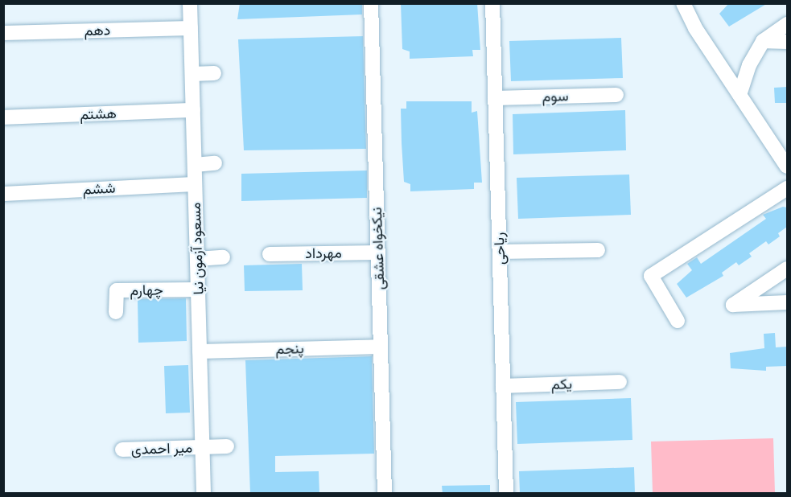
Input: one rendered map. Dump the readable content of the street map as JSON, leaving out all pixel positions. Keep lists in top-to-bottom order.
{
  "streets": {
    "street": [
      "دهم",
      "سوم",
      "هشتم",
      "ششم",
      "مسعود آزمون نیا",
      "نیکخواه عشقی",
      "ریاحی",
      "مهرداد",
      "چهارم",
      "پنجم",
      "یکم",
      "میر احمدی"
    ]
  },
  "crossings": [
    ["دهم", "مسعود آزمون نیا"],
    ["سوم", "ریاحی"],
    ["هشتم", "مسعود آزمون نیا"],
    ["ششم", "مسعود آزمون نیا"],
    ["مسعود آزمون نیا", "چهارم"],
    ["مسعود آزمون نیا", "پنجم"],
    ["مسعود آزمون نیا", "میر احمدی"],
    ["نیکخواه عشقی", "مهرداد"],
    ["نیکخواه عشقی", "پنجم"],
    ["ریاحی", "یکم"]
  ]
}
